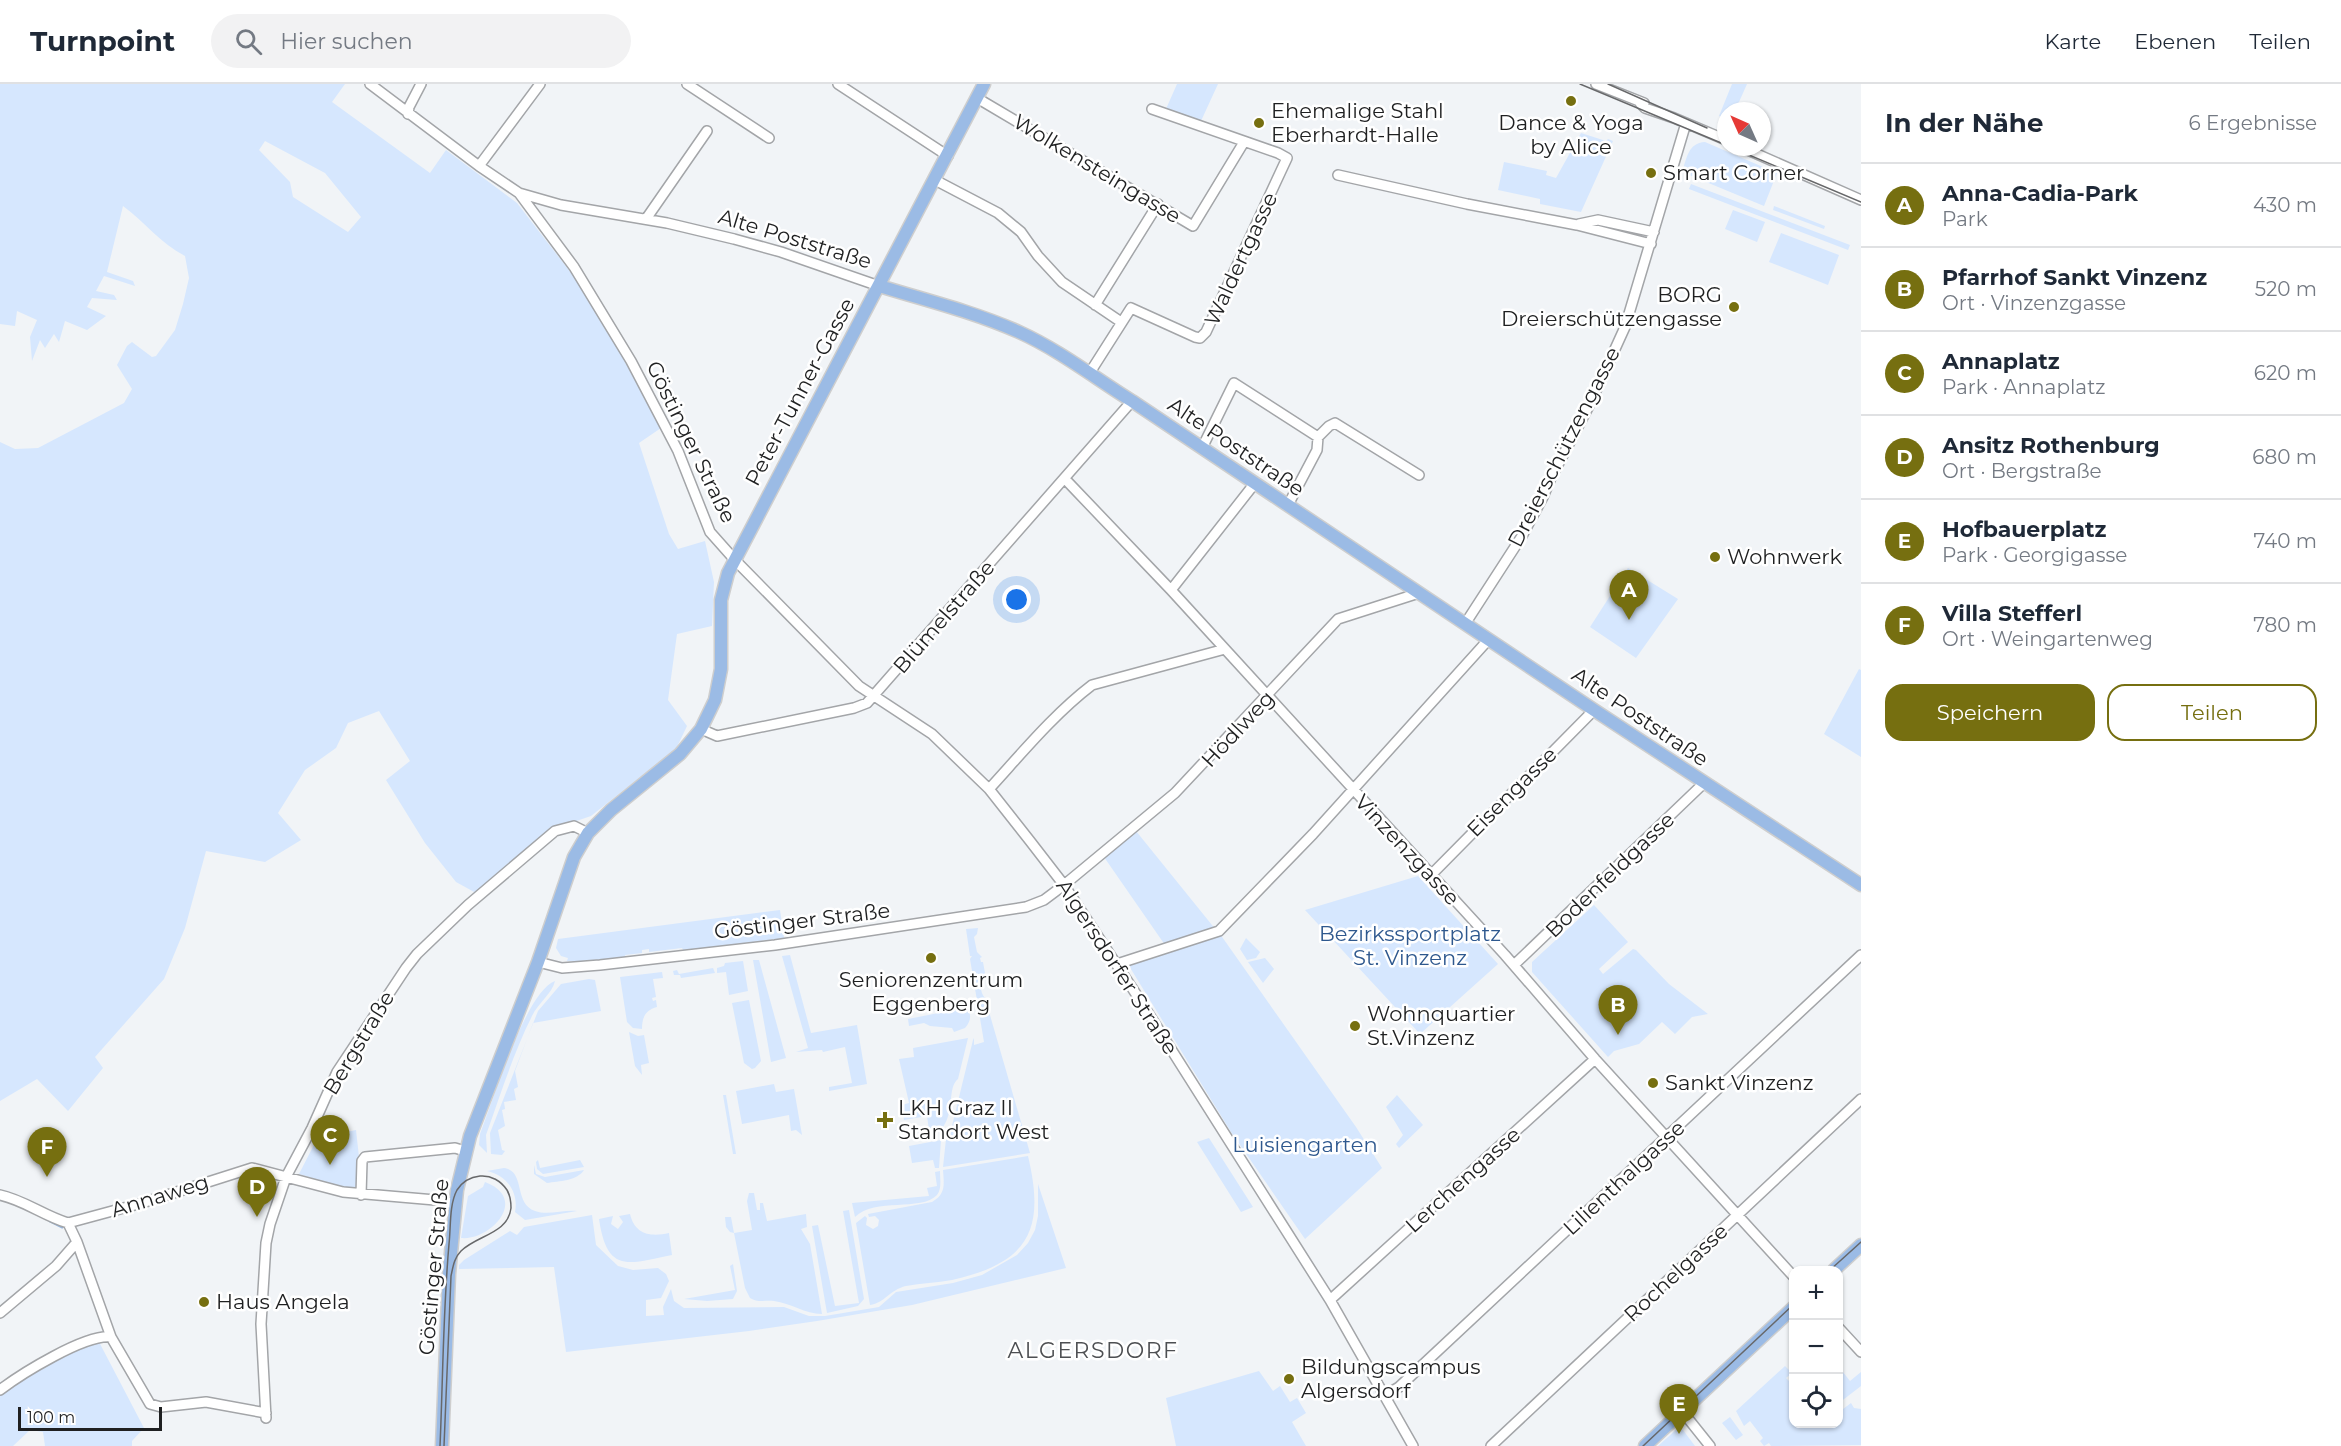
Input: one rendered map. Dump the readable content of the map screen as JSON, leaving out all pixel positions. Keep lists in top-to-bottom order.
{
  "streets": {
    "main road": ["Alte Poststraße", "Peter-Tunner-Gasse", "Göstinger Straße"],
    "street": [
      "Wolkensteingasse",
      "Waldertgasse",
      "Dreierschützengasse",
      "Blümelstraße",
      "Hödlweg",
      "Eisengasse",
      "Vinzenzgasse",
      "Bodenfeldgasse",
      "Algersdorfer Straße",
      "Bergstraße",
      "Lilienthalgasse",
      "Lerchengasse",
      "Annaweg",
      "Rochelgasse"
    ]
  },
  "crossings": [
    ["Wolkensteingasse", "Waldertgasse"],
    ["Wolkensteingasse", "Peter-Tunner-Gasse"],
    ["Alte Poststraße", "Peter-Tunner-Gasse"],
    ["Alte Poststraße", "Göstinger Straße"],
    ["Alte Poststraße", "Dreierschützengasse"],
    ["Alte Poststraße", "Blümelstraße"],
    ["Alte Poststraße", "Hödlweg"],
    ["Alte Poststraße", "Eisengasse"],
    ["Alte Poststraße", "Bodenfeldgasse"],
    ["Peter-Tunner-Gasse", "Göstinger Straße"],
    ["Peter-Tunner-Gasse", "Algersdorfer Straße"],
    ["Göstinger Straße", "Blümelstraße"],
    ["Göstinger Straße", "Hödlweg"],
    ["Göstinger Straße", "Algersdorfer Straße"],
    ["Göstinger Straße", "Bergstraße"],
    ["Göstinger Straße", "Annaweg"],
    ["Blümelstraße", "Vinzenzgasse"],
    ["Blümelstraße", "Algersdorfer Straße"],
    ["Hödlweg", "Vinzenzgasse"],
    ["Hödlweg", "Algersdorfer Straße"],
    ["Eisengasse", "Vinzenzgasse"],
    ["Vinzenzgasse", "Bodenfeldgasse"],
    ["Vinzenzgasse", "Lilienthalgasse"],
    ["Vinzenzgasse", "Lerchengasse"],
    ["Vinzenzgasse", "Rochelgasse"],
    ["Algersdorfer Straße", "Lilienthalgasse"],
    ["Algersdorfer Straße", "Lerchengasse"],
    ["Bergstraße", "Annaweg"]
  ],
  "districts": ["ALGERSDORF"],
  "parks": ["Bezirkssportplatz St. Vinzenz", "Luisiengarten"],
  "places": {
    "other": [
      "Dance & Yoga by Alice",
      "Ehemalige Stahl Eberhardt-Halle",
      "Smart Corner",
      "BORG Dreierschützengasse",
      "Wohnwerk",
      "Seniorenzentrum Eggenberg",
      "Wohnquartier St.Vinzenz",
      "Sankt Vinzenz",
      "Haus Angela",
      "Bildungscampus Algersdorf"
    ],
    "health": ["LKH Graz II Standort West"]
  },
  "scale_bar": "100 m",
  "north": "top left",
  "page": {
    "header": "Turnpoint",
    "search": "Hier suchen",
    "nav": ["Karte", "Ebenen", "Teilen"],
    "heading": ["In der Nähe", "6 Ergebnisse"],
    "list": [
      {
        "mark": "A",
        "name": "Anna-Cadia-Park",
        "note": "Park",
        "value": "430 m"
      },
      {
        "mark": "B",
        "name": "Pfarrhof Sankt Vinzenz",
        "note": "Ort · Vinzenzgasse",
        "value": "520 m"
      },
      {
        "mark": "C",
        "name": "Annaplatz",
        "note": "Park · Annaplatz",
        "value": "620 m"
      },
      {
        "mark": "D",
        "name": "Ansitz Rothenburg",
        "note": "Ort · Bergstraße",
        "value": "680 m"
      },
      {
        "mark": "E",
        "name": "Hofbauerplatz",
        "note": "Park · Georgigasse",
        "value": "740 m"
      },
      {
        "mark": "F",
        "name": "Villa Stefferl",
        "note": "Ort · Weingartenweg",
        "value": "780 m"
      }
    ],
    "pins": [
      "A",
      "B",
      "C",
      "F",
      "D",
      "E"
    ],
    "buttons": ["Speichern", "Teilen"],
    "map_buttons": ["+", "−"],
    "scale": "100 m"
  }
}
